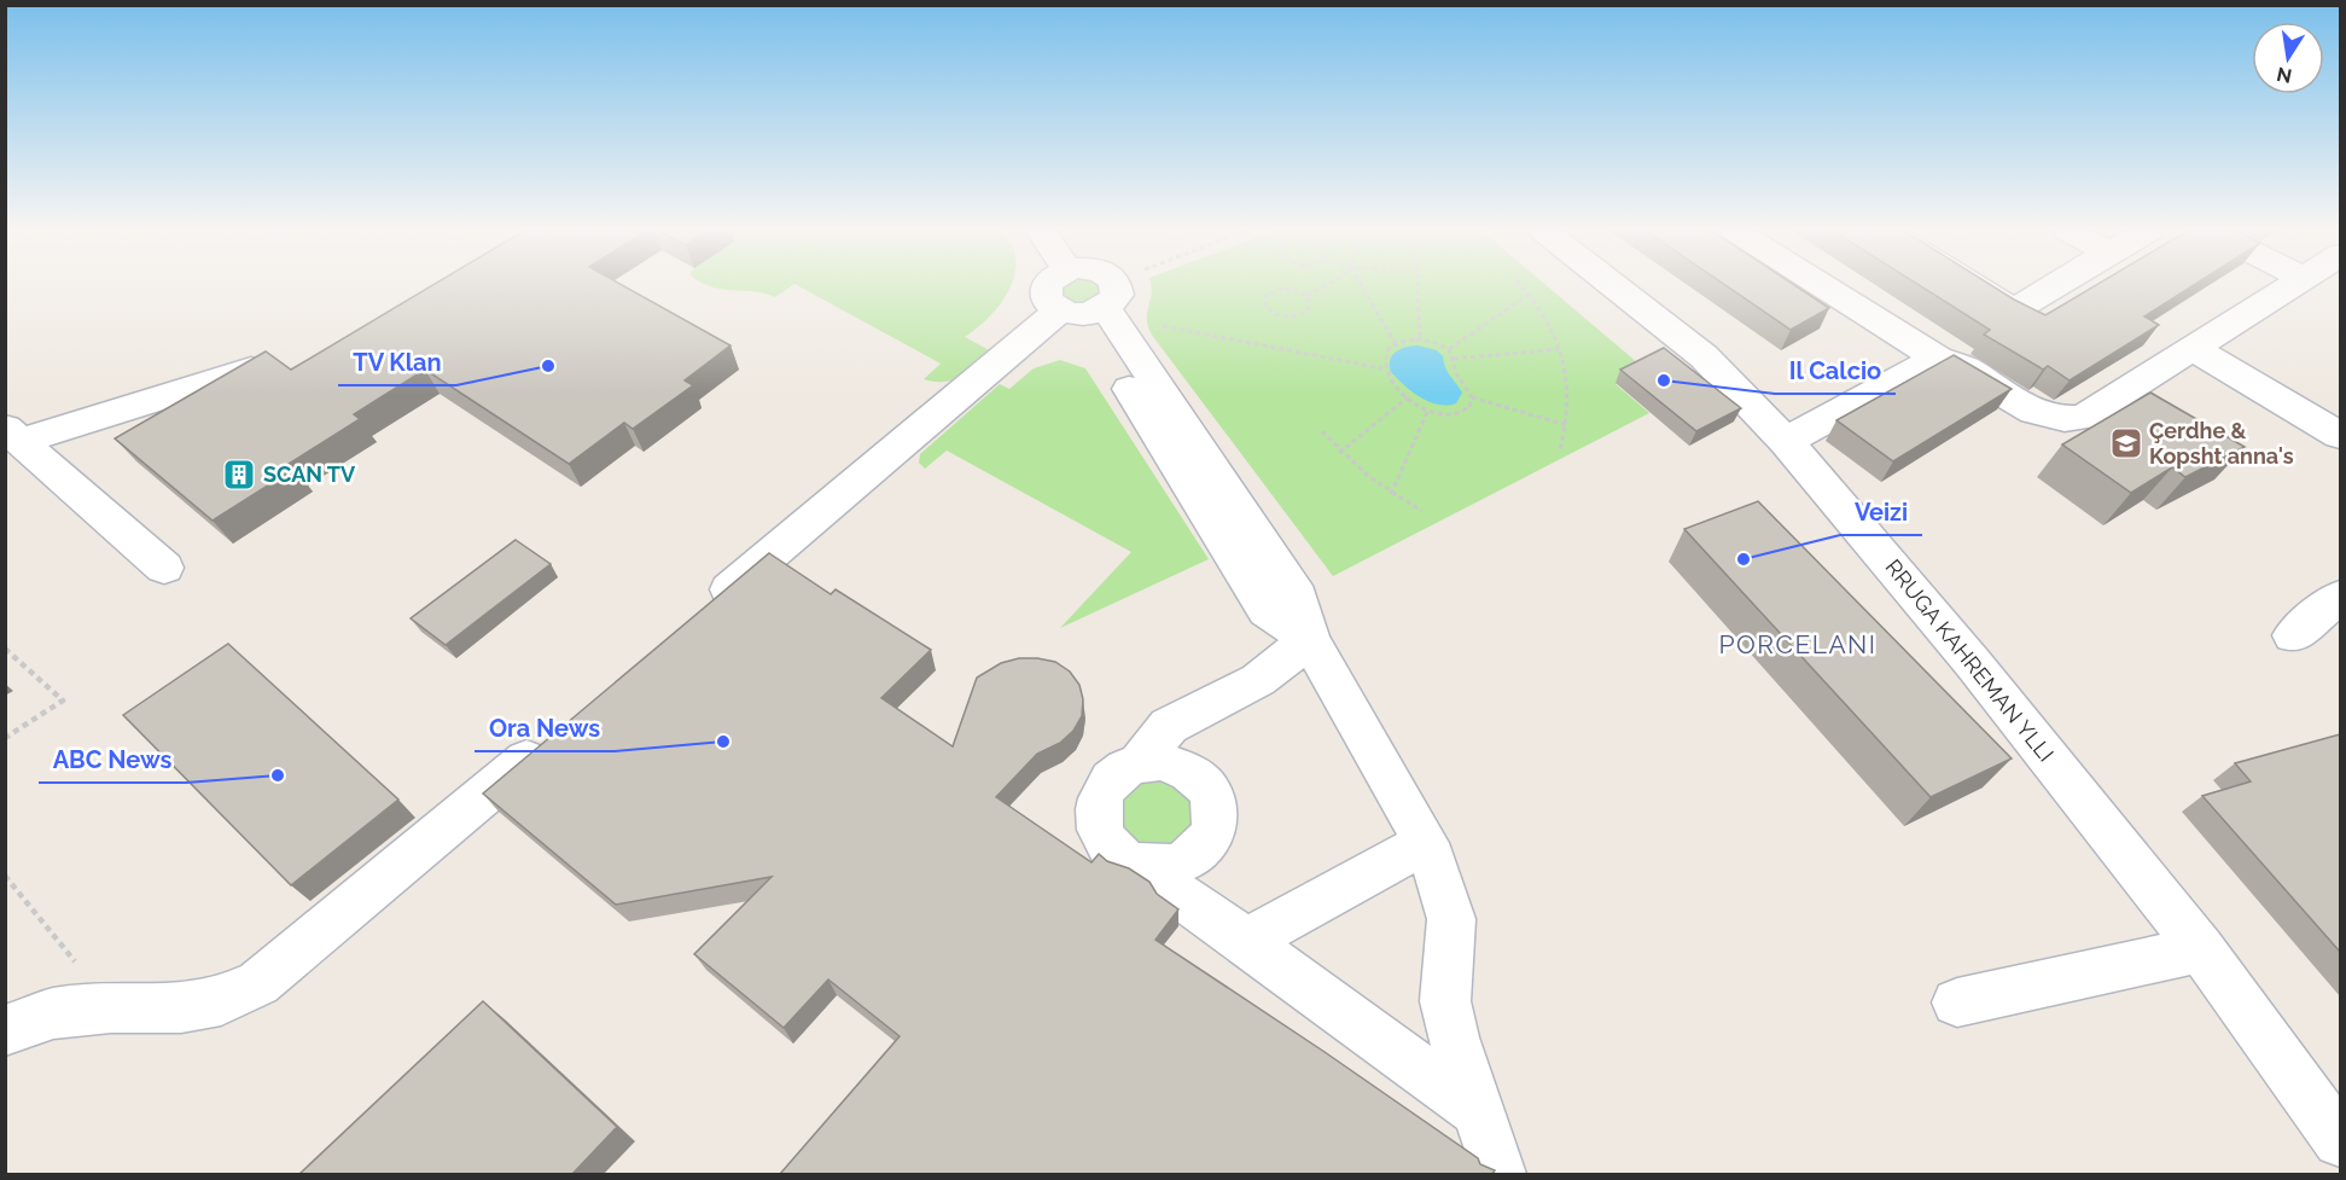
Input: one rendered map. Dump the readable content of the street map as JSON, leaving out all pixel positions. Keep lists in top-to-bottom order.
{
  "streets": {
    "street": ["RRUGA KAHREMAN YLLI"]
  },
  "districts": ["PORCELANI"],
  "places": {
    "other": [
      "TV Klan",
      "Il Calcio",
      "Veizi",
      "Ora News",
      "ABC News"
    ],
    "school or university": ["Çerdhe & Kopsht anna's"],
    "building": ["SCAN TV"]
  },
  "north": "bottom"
}
